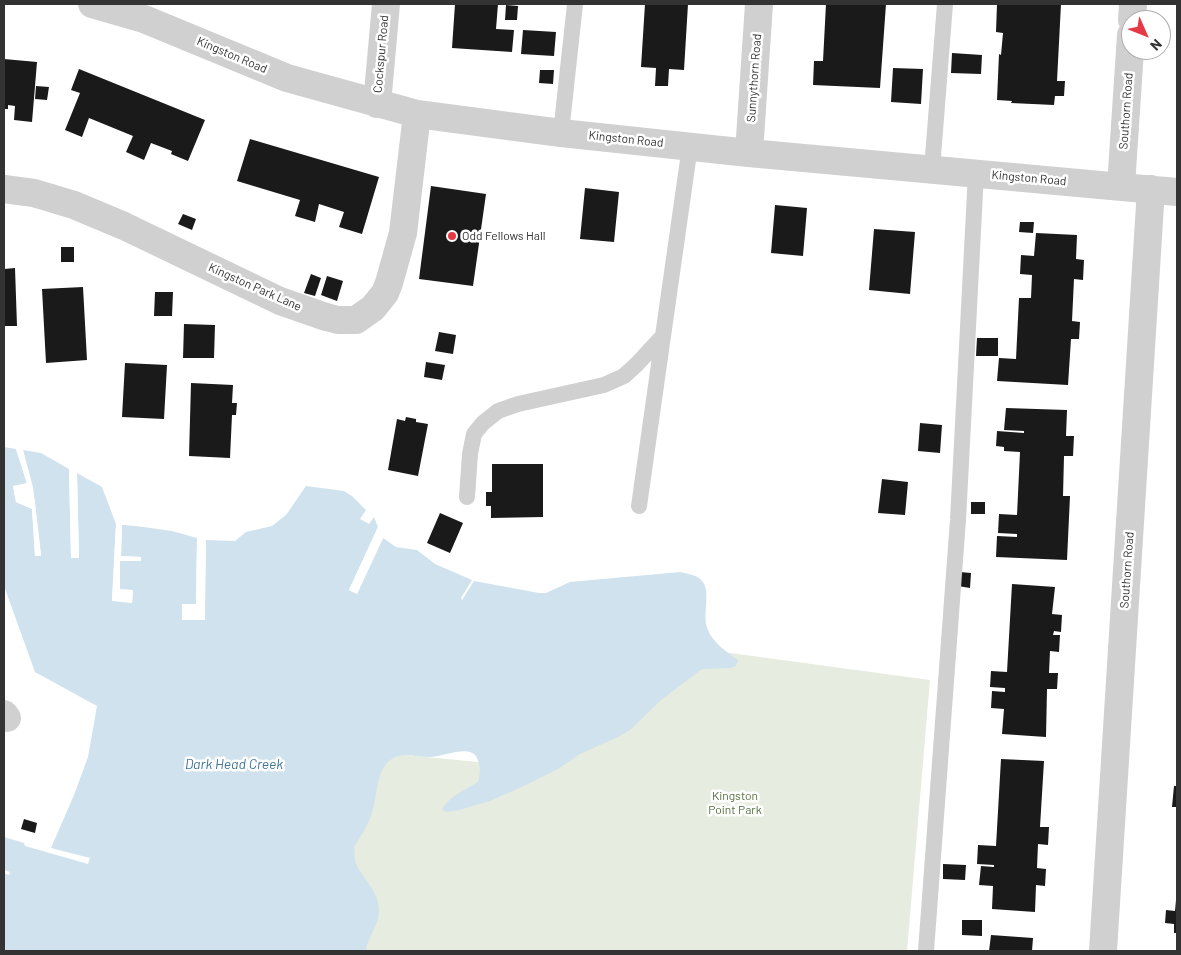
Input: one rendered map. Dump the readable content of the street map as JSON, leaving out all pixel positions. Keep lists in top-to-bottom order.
{
  "streets": {
    "street": [
      "Cockspur Road",
      "Kingston Road",
      "Sunnythorn Road",
      "Southorn Road",
      "Kingston Park Lane"
    ]
  },
  "crossings": [
    ["Cockspur Road", "Kingston Road"],
    ["Kingston Road", "Sunnythorn Road"],
    ["Kingston Road", "Southorn Road"],
    ["Kingston Road", "Kingston Park Lane"]
  ],
  "water": ["Dark Head Creek"],
  "parks": ["Kingston Point Park"],
  "places": ["Odd Fellows Hall"],
  "north": "bottom right"
}
